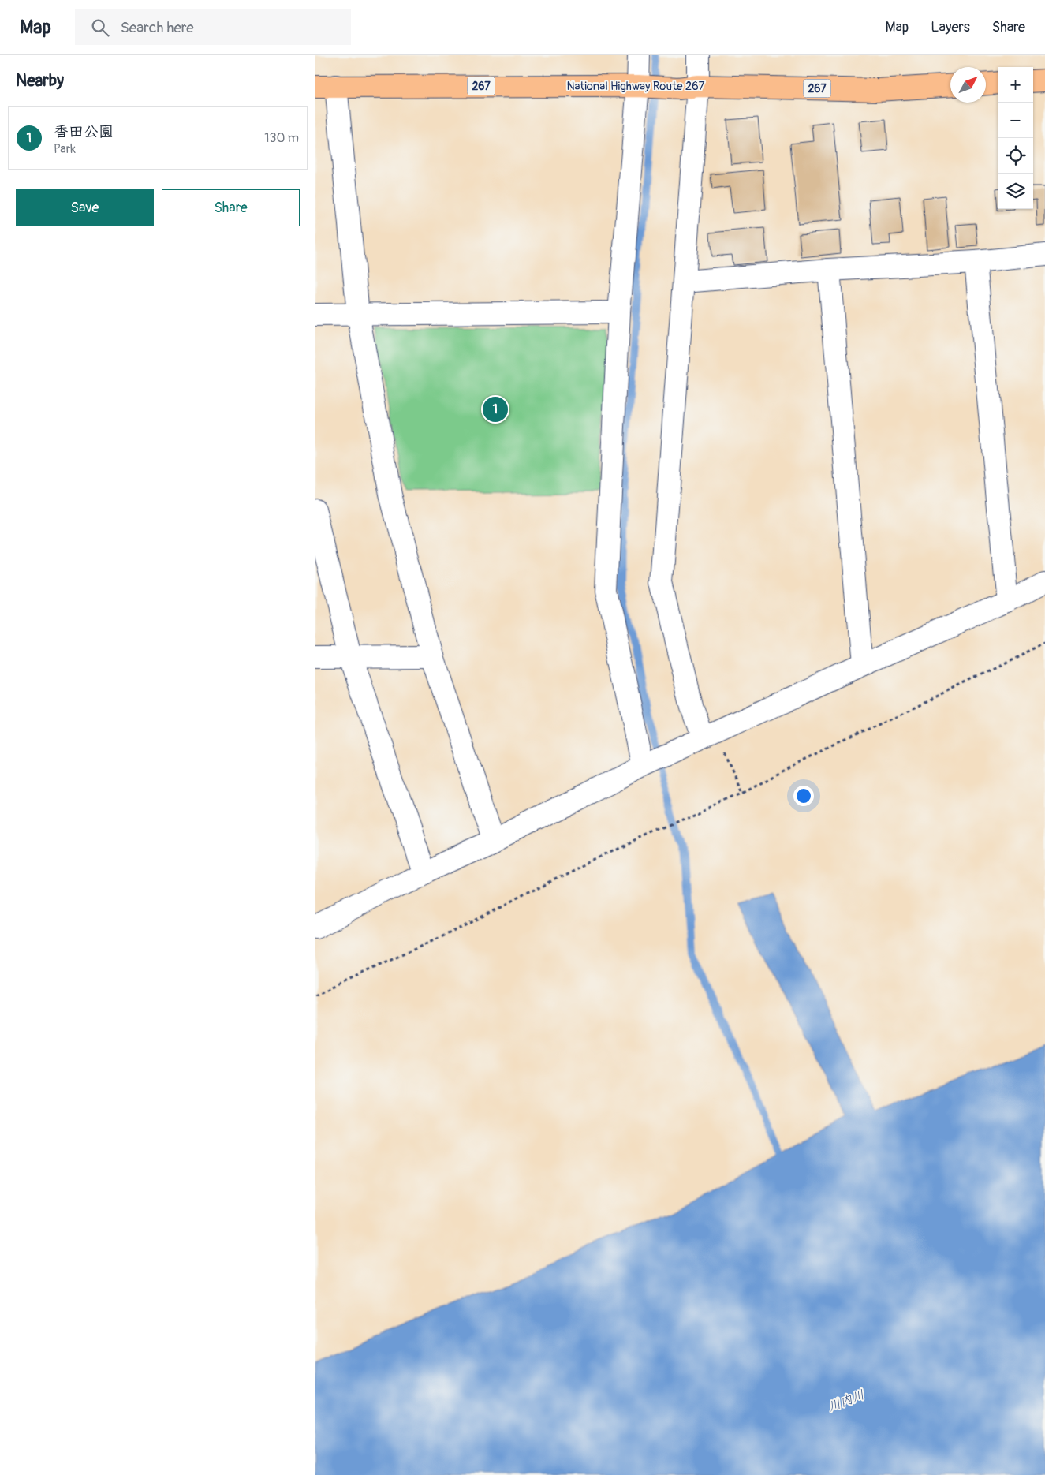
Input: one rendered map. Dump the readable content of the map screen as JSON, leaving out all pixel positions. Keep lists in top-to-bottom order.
{
  "streets": {
    "highway": ["267", "National Highway Route 267"]
  },
  "water": ["川内川"],
  "north": "top right",
  "page": {
    "header": "Map",
    "search": "Search here",
    "nav": ["Map", "Layers", "Share"],
    "heading": "Nearby",
    "map_buttons": ["+", "−"],
    "list": [
      {
        "mark": "1",
        "name": "香田公園",
        "note": "Park",
        "value": "130 m"
      }
    ],
    "buttons": ["Save", "Share"],
    "pins": "1"
  }
}
